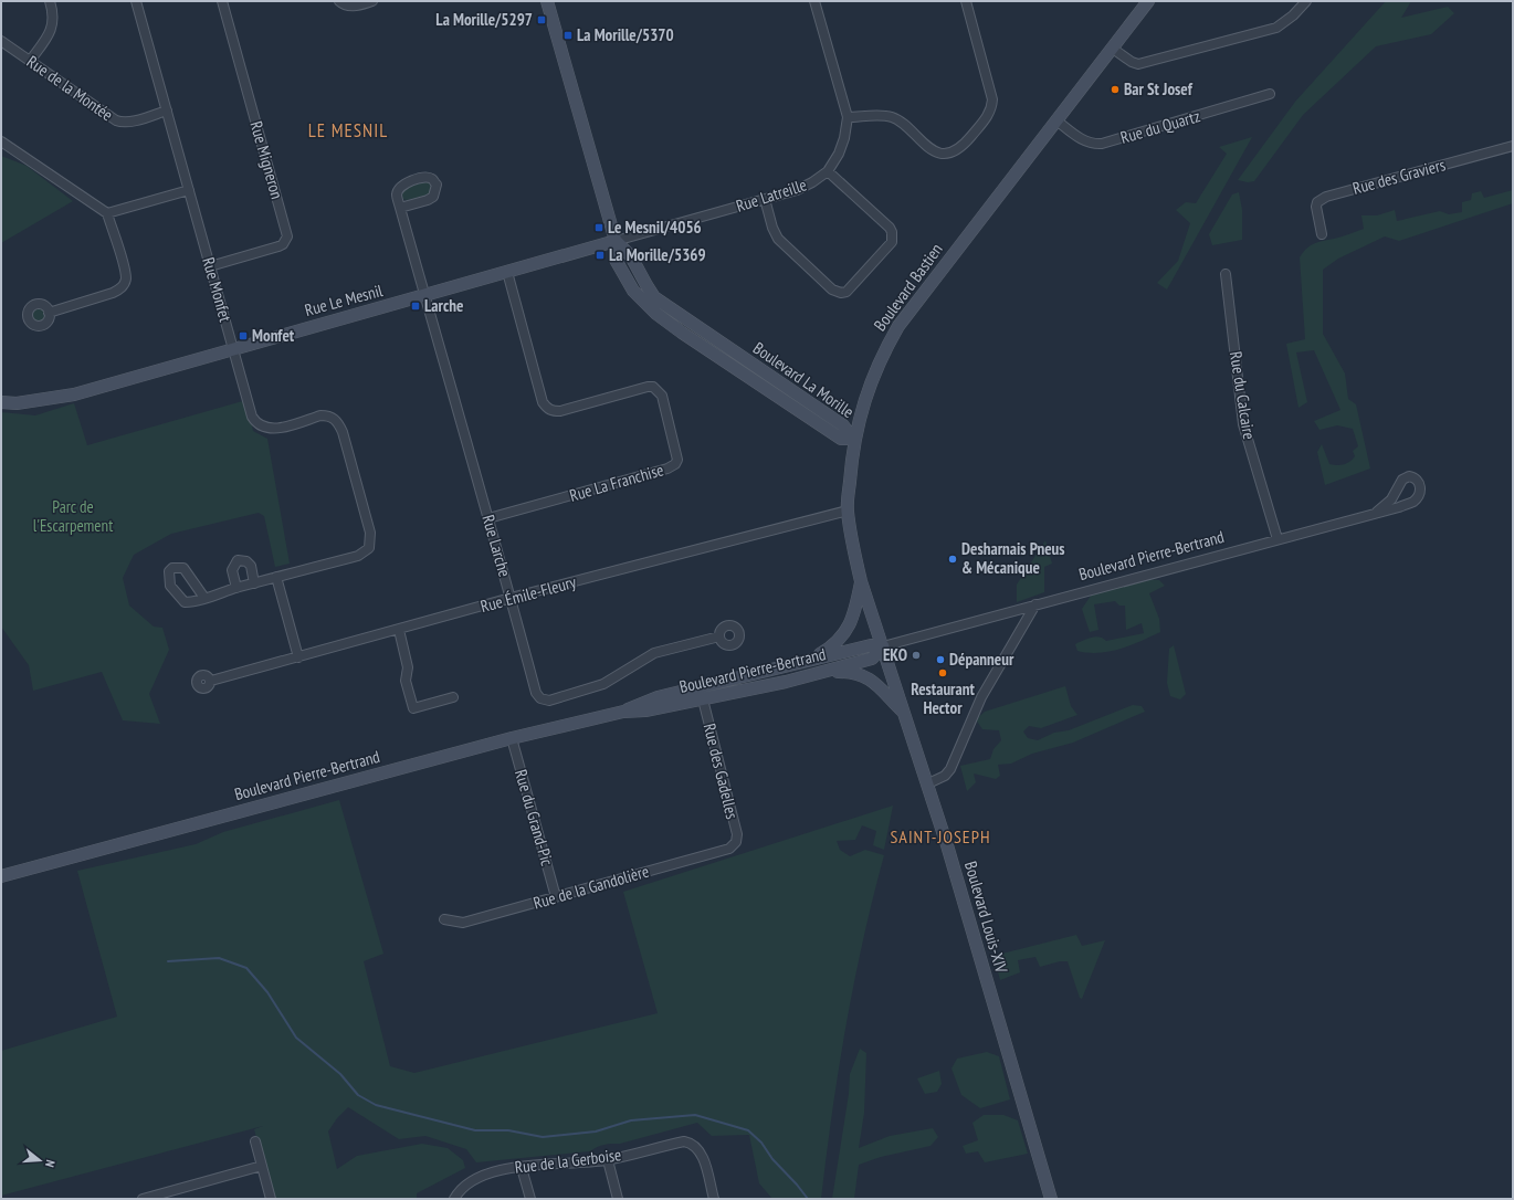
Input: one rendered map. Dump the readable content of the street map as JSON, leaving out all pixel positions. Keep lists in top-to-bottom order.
{
  "streets": {
    "main road": [
      "Boulevard Bastien",
      "Rue Le Mesnil",
      "Boulevard La Morille",
      "Boulevard Pierre-Bertrand",
      "Boulevard Louis-XIV"
    ],
    "street": [
      "Rue de la Montée",
      "Rue du Quartz",
      "Rue Migneron",
      "Rue des Graviers",
      "Rue Latreille",
      "Rue Monfet",
      "Rue du Calcaire",
      "Rue La Franchise",
      "Rue Larche",
      "Rue Émile-Fleury",
      "Rue des Gadelles",
      "Rue du Grand-Pic",
      "Rue de la Gandolière",
      "Rue de la Gerboise"
    ]
  },
  "crossings": [
    ["Rue de la Montée", "Rue Monfet"],
    ["Rue du Quartz", "Boulevard Bastien"],
    ["Rue Migneron", "Rue Monfet"],
    ["Rue Latreille", "Rue Le Mesnil"],
    ["Rue Latreille", "Boulevard La Morille"],
    ["Boulevard Bastien", "Boulevard La Morille"],
    ["Boulevard Bastien", "Boulevard Pierre-Bertrand"],
    ["Boulevard Bastien", "Rue Émile-Fleury"],
    ["Boulevard Bastien", "Boulevard Louis-XIV"],
    ["Rue Monfet", "Rue Le Mesnil"],
    ["Rue Le Mesnil", "Boulevard La Morille"],
    ["Rue Le Mesnil", "Rue La Franchise"],
    ["Rue Le Mesnil", "Rue Larche"],
    ["Rue du Calcaire", "Boulevard Pierre-Bertrand"],
    ["Rue La Franchise", "Rue Larche"],
    ["Rue Larche", "Rue Émile-Fleury"],
    ["Boulevard Pierre-Bertrand", "Rue des Gadelles"],
    ["Boulevard Pierre-Bertrand", "Rue du Grand-Pic"],
    ["Boulevard Pierre-Bertrand", "Boulevard Louis-XIV"],
    ["Rue des Gadelles", "Rue de la Gandolière"],
    ["Rue du Grand-Pic", "Rue de la Gandolière"]
  ],
  "districts": ["LE MESNIL", "SAINT-JOSEPH"],
  "parks": ["Parc de l'Escarpement"],
  "places": {
    "transit": [
      "La Morille/5297",
      "La Morille/5370",
      "Le Mesnil/4056",
      "La Morille/5369",
      "Larche",
      "Monfet"
    ],
    "other": [
      "Bar St Josef",
      "Desharnais Pneus & Mécanique",
      "EKO",
      "Dépanneur",
      "Restaurant Hector"
    ]
  },
  "north": "right"
}
